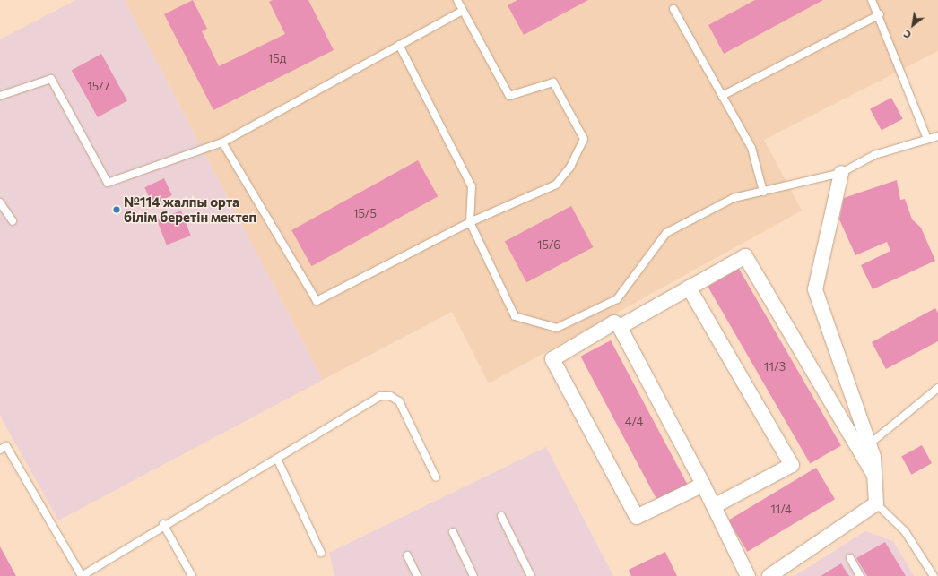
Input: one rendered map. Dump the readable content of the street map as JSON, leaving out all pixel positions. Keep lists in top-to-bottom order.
{
  "places": ["№114 жалпы орта білім беретін мектеп"],
  "house_numbers": [
    "15д",
    "15/7",
    "15/5",
    "15/6",
    "11/3",
    "4/4",
    "11/4"
  ],
  "north": "bottom left"
}
